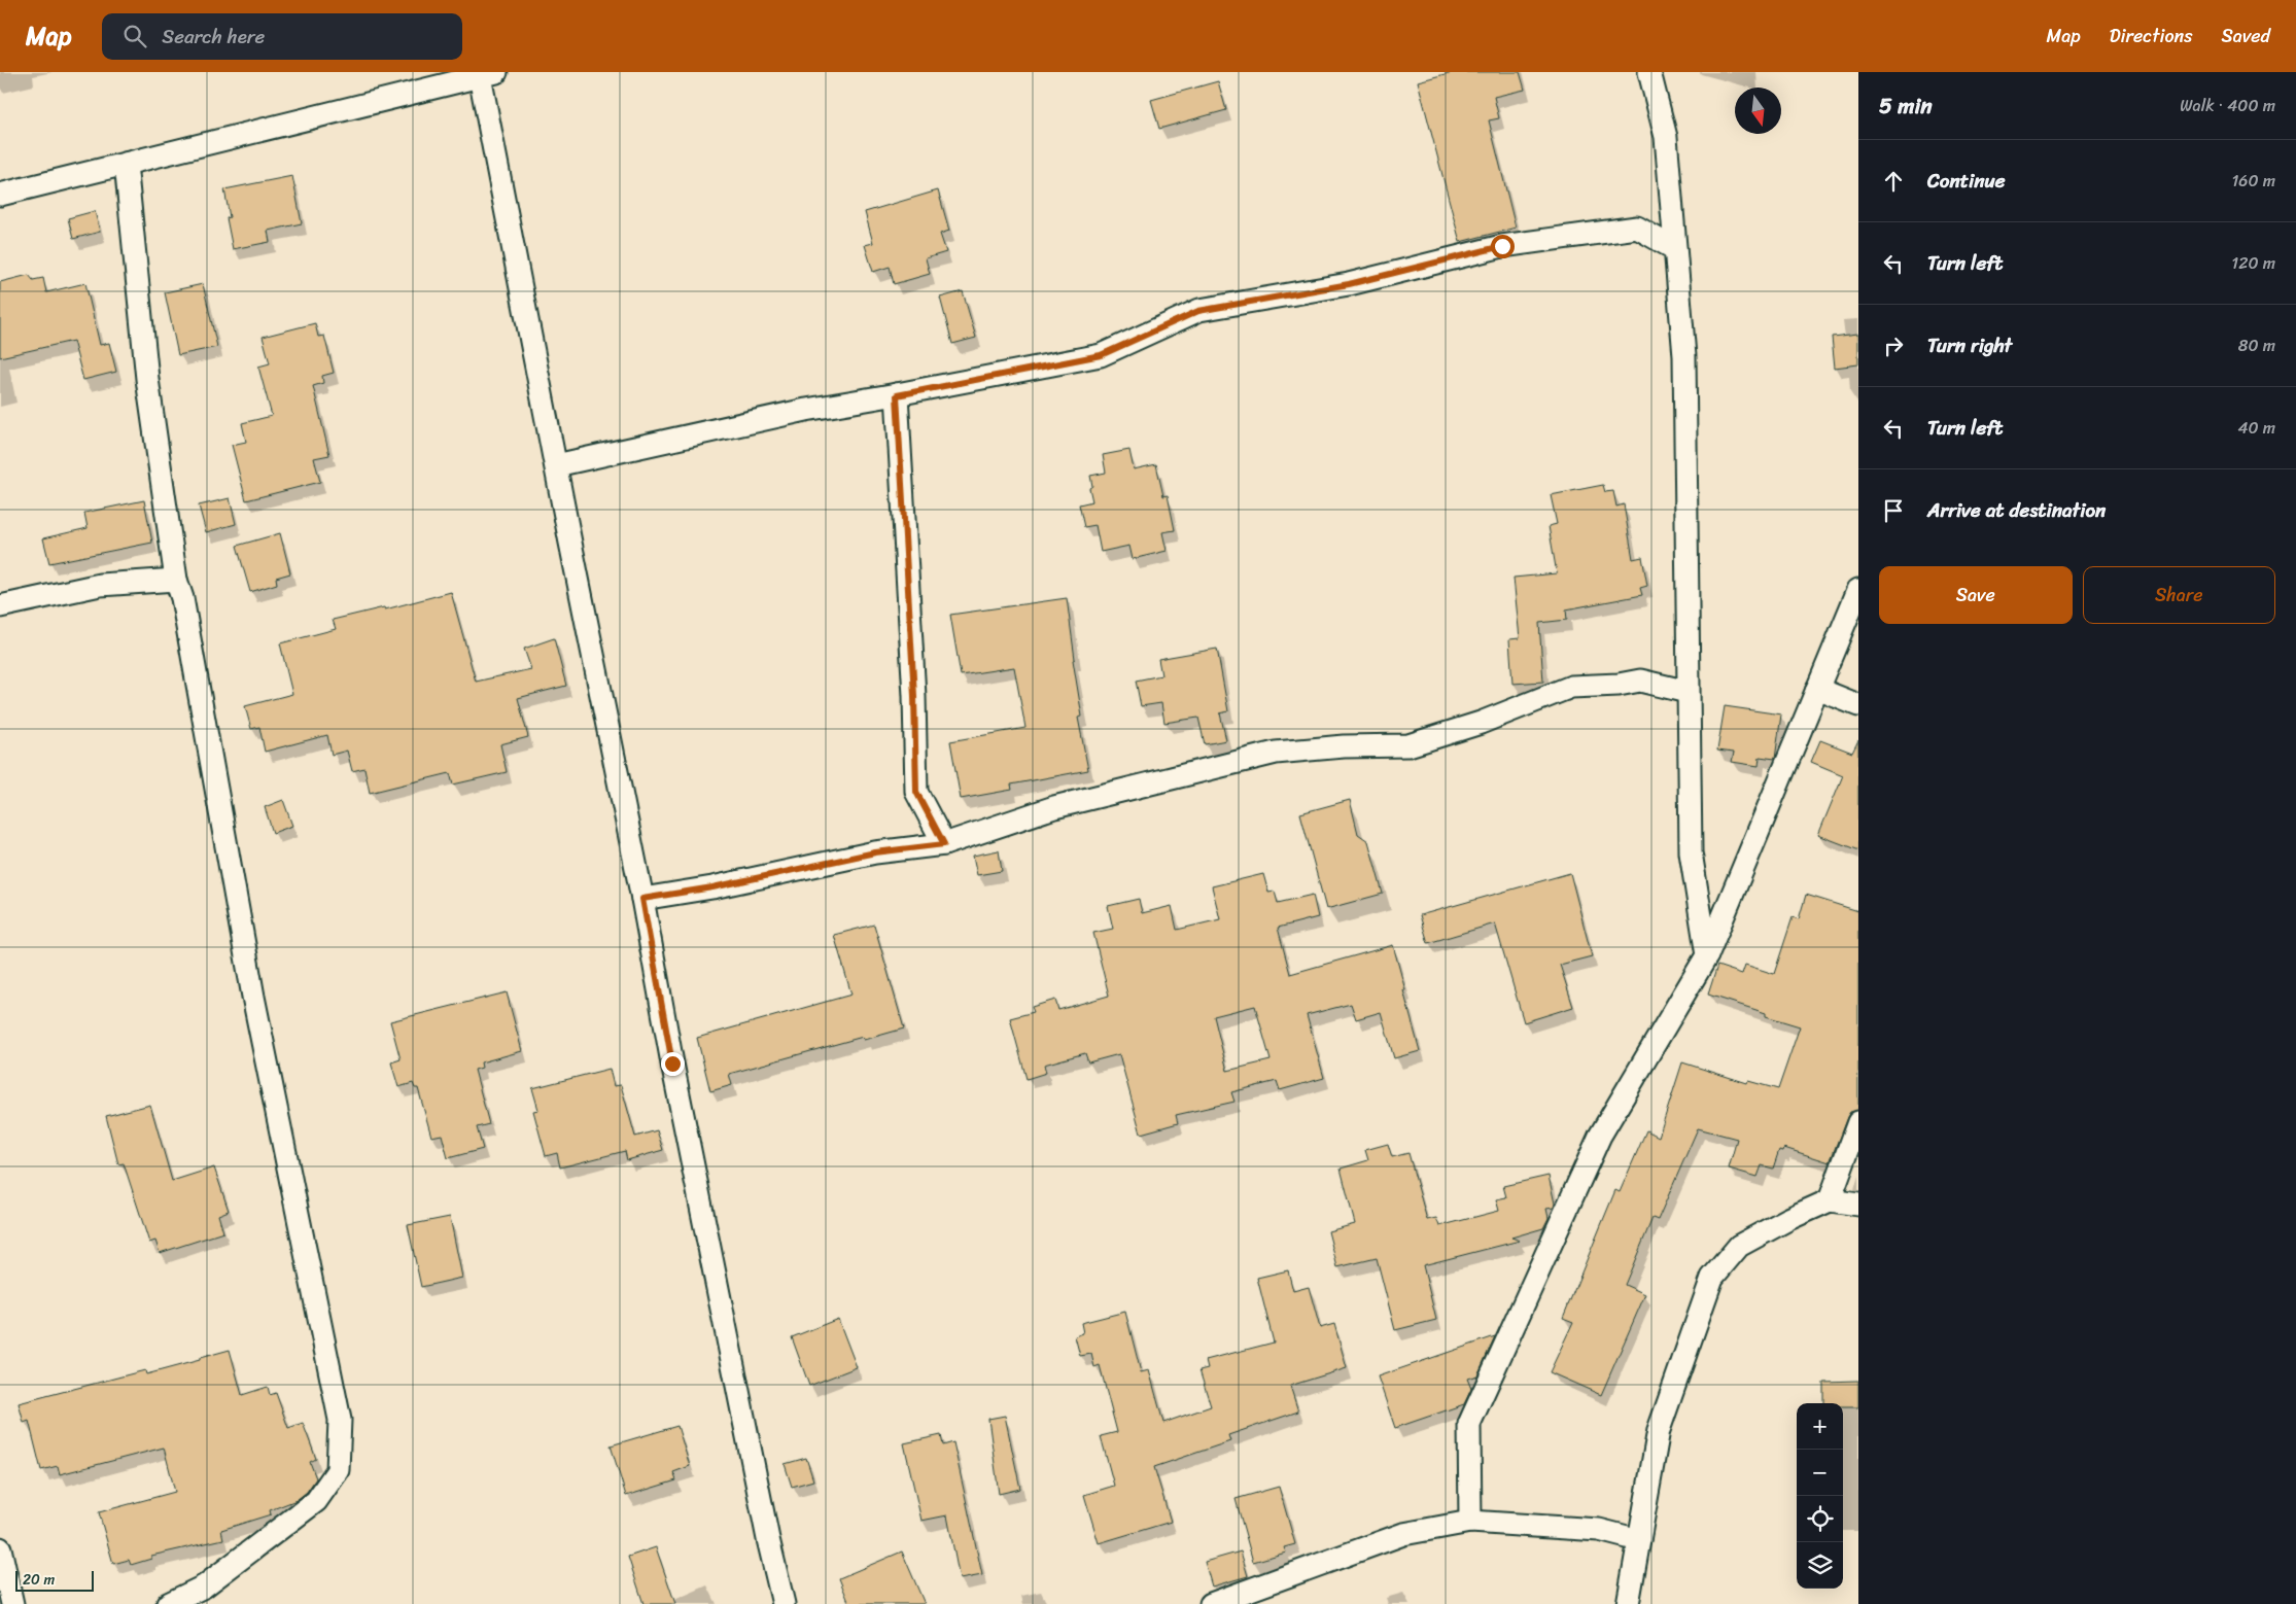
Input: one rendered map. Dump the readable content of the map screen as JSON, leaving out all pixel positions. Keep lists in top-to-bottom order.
{
  "scale_bar": "20 m",
  "north": "bottom",
  "page": {
    "header": "Map",
    "search": "Search here",
    "nav": ["Map", "Directions", "Saved"],
    "heading": ["5 min", "Walk · 400 m"],
    "list": [
      ["Continue", "160 m"],
      ["Turn left", "120 m"],
      ["Turn right", "80 m"],
      ["Turn left", "40 m"],
      "Arrive at destination"
    ],
    "buttons": ["Save", "Share"],
    "map_buttons": ["+", "−"],
    "scale": "20 m"
  }
}
